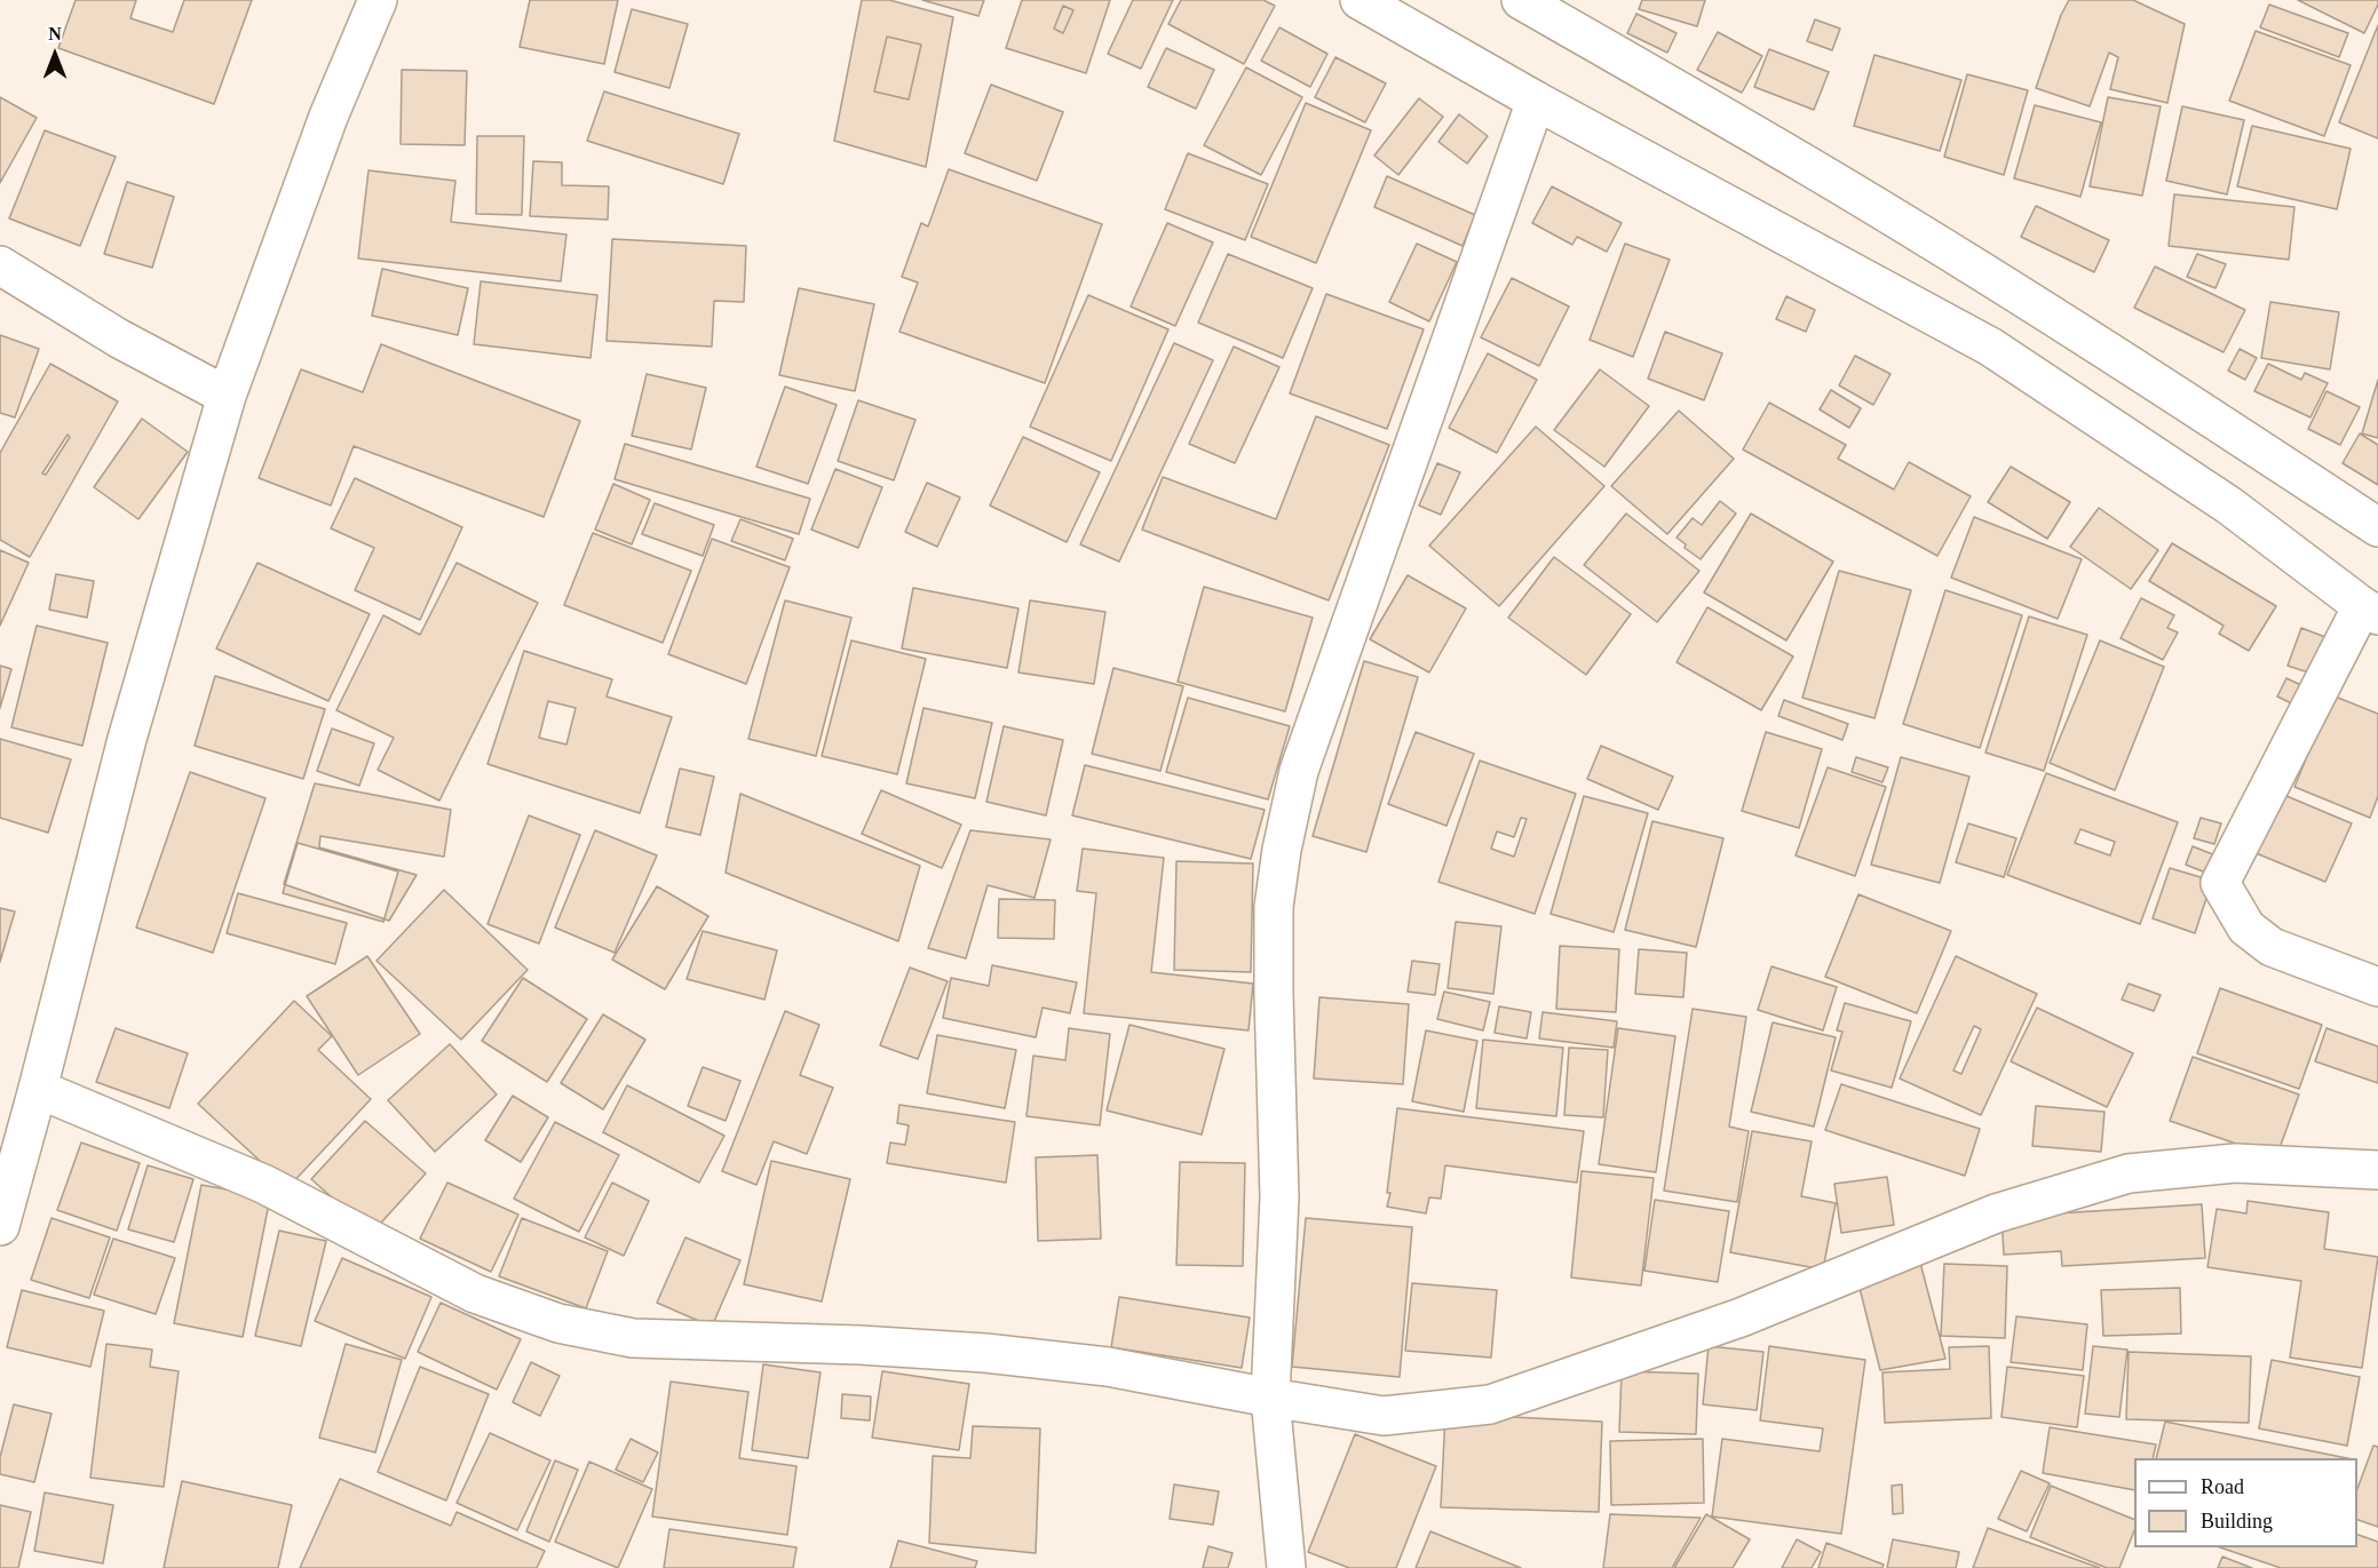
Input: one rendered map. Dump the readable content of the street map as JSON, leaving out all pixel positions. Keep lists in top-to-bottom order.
{
  "legend": ["Road", "Building"],
  "north": "top"
}
